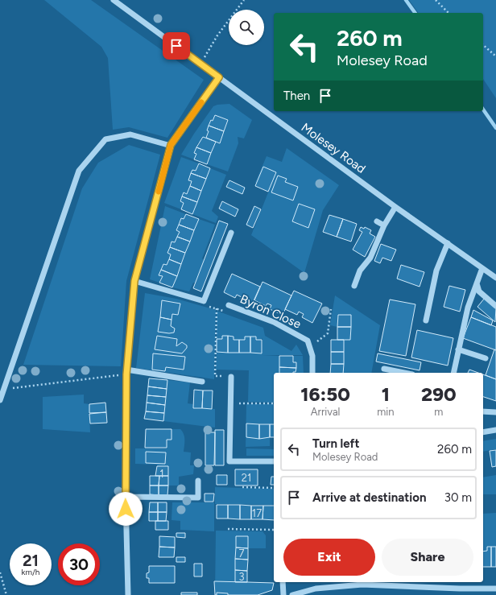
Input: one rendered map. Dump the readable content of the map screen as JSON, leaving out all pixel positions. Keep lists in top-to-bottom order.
{
  "streets": {
    "street": ["Molesey Road", "Byron Close"]
  },
  "house_numbers": [
    "1",
    "21",
    "17",
    "7",
    "3"
  ],
  "page": {
    "turn": ["260 m", "Molesey Road"],
    "then": "Then",
    "eta": [
      "16:50",
      "Arrival",
      "1",
      "min",
      "290",
      "m"
    ],
    "list": [
      {
        "name": "Turn left",
        "note": "Molesey Road",
        "value": "260 m"
      },
      {
        "name": "Arrive at destination",
        "value": "30 m"
      }
    ],
    "buttons": ["Exit", "Share"],
    "speed": "21 km/h",
    "limit": "30"
  }
}
